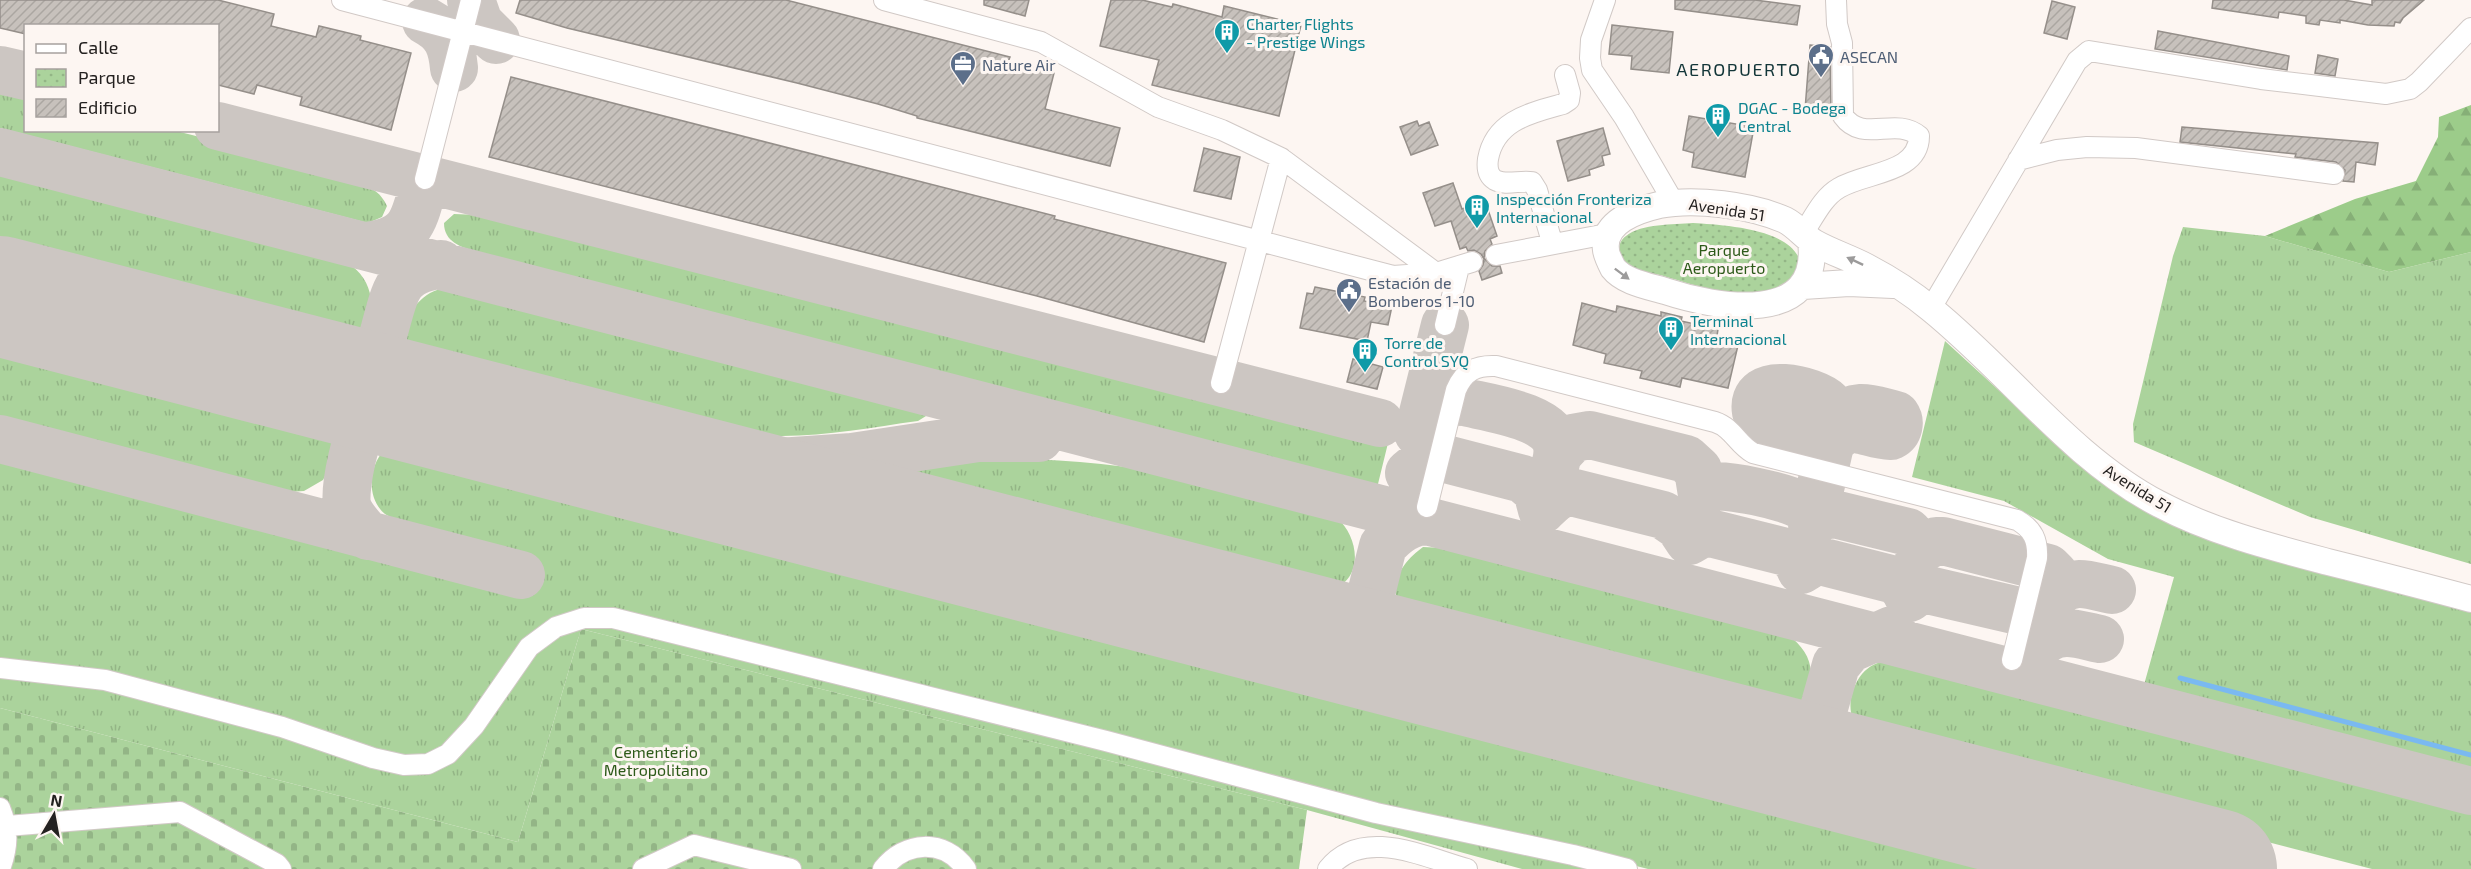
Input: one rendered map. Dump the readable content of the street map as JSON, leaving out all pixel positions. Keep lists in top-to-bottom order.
{
  "streets": {
    "main road": ["Avenida 51"]
  },
  "districts": ["AEROPUERTO"],
  "parks": ["Parque Aeropuerto", "Cementerio Metropolitano"],
  "places": {
    "building": [
      "Charter Flights - Prestige Wings",
      "DGAC - Bodega Central",
      "Inspección Fronteriza Internacional",
      "Terminal Internacional",
      "Torre de Control SYQ"
    ],
    "public building": ["ASECAN", "Estación de Bomberos 1-10"],
    "office": ["Nature Air"]
  },
  "legend": ["Calle", "Parque", "Edificio"],
  "north": "top"
}
